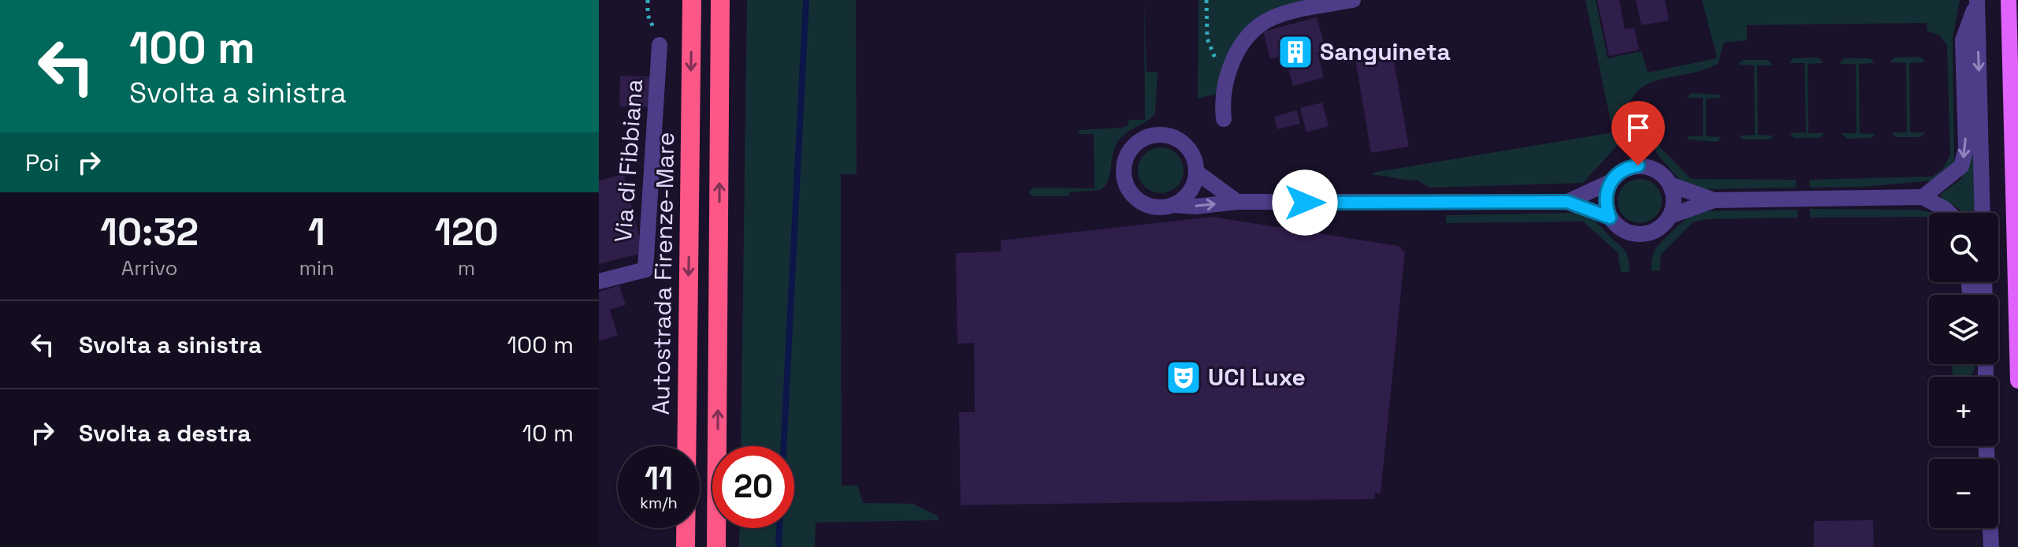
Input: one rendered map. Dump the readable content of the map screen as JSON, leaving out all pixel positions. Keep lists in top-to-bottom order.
{
  "streets": {
    "highway": ["Autostrada Firenze-Mare"],
    "street": ["Via di Fibbiana"]
  },
  "places": {
    "building": ["Sanguineta"],
    "theatre": ["UCI Luxe"]
  },
  "page": {
    "turn": ["100 m", "Svolta a sinistra"],
    "then": "Poi",
    "eta": [
      "10:32",
      "Arrivo",
      "1",
      "min",
      "120",
      "m"
    ],
    "map_buttons": ["+", "−"],
    "list": [
      {
        "name": "Svolta a sinistra",
        "value": "100 m"
      },
      {
        "name": "Svolta a destra",
        "value": "10 m"
      }
    ],
    "speed": "11 km/h",
    "limit": "20"
  }
}
